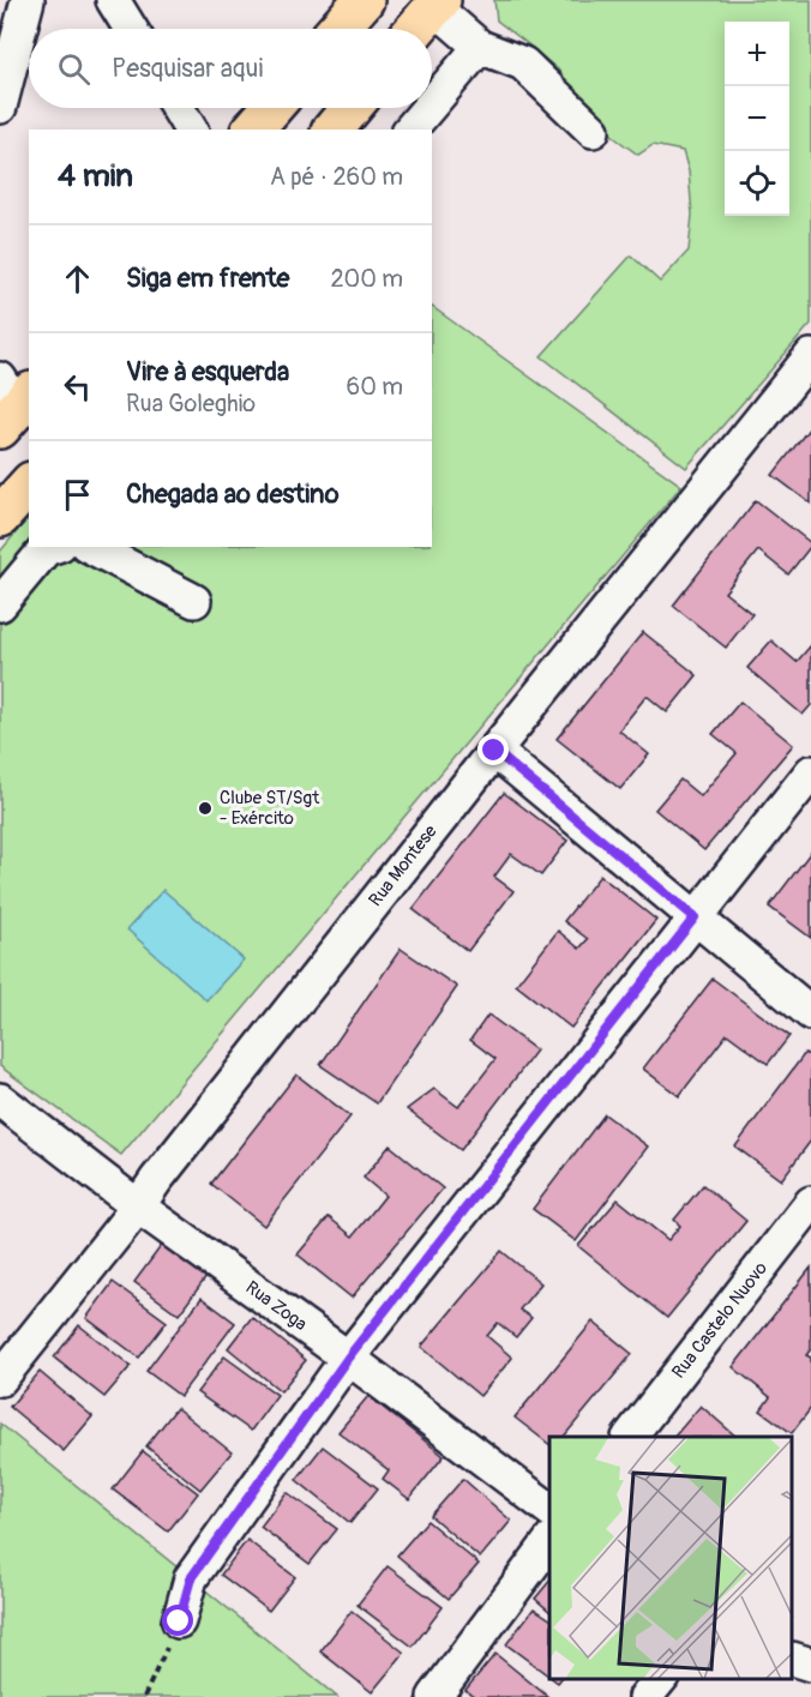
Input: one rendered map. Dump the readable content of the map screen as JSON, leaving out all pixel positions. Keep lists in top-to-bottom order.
{
  "streets": {
    "street": ["Rua Montese", "Rua Zoga", "Rua Castelo Nuovo"]
  },
  "crossings": [
    ["Rua Montese", "Rua Zoga"]
  ],
  "places": ["Clube ST/Sgt - Exército"],
  "page": {
    "map_buttons": ["+", "−"],
    "search": "Pesquisar aqui",
    "heading": ["4 min", "A pé · 260 m"],
    "list": [
      ["Siga em frente", "200 m"],
      ["Vire à esquerda", "Rua Goleghio", "60 m"],
      "Chegada ao destino"
    ]
  }
}
